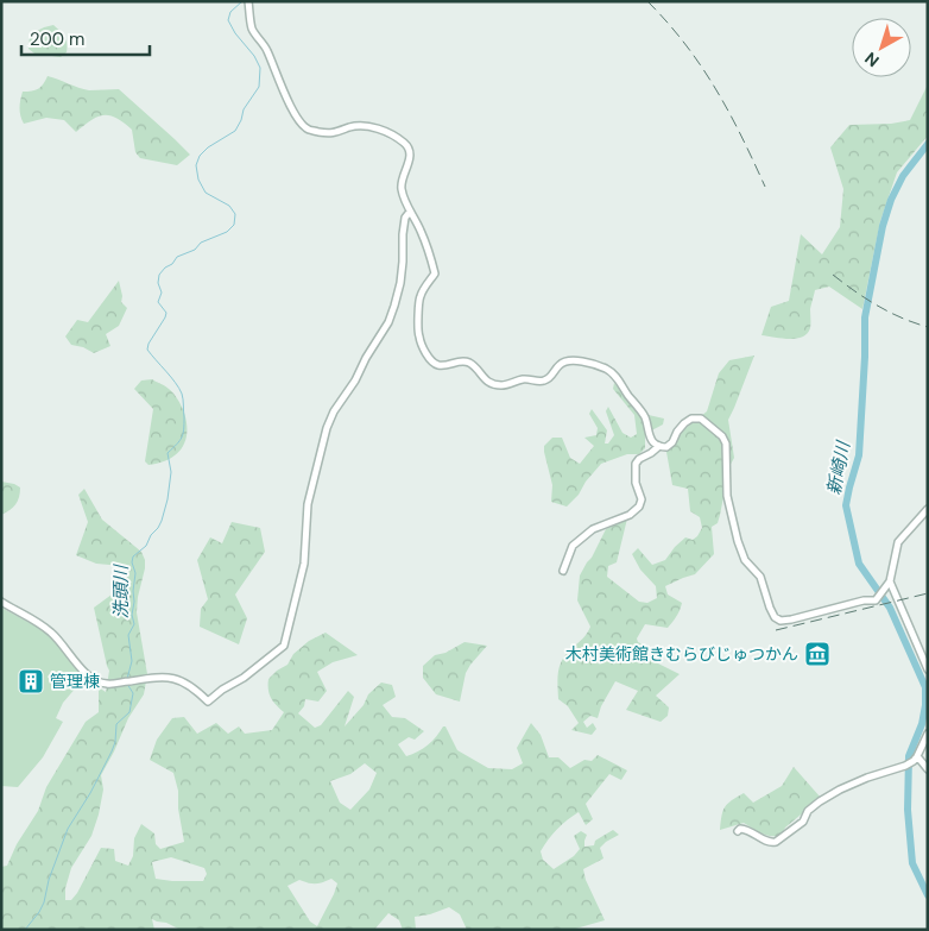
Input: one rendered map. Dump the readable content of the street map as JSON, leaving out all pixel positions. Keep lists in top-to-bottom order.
{
  "water": ["新崎川", "洗頭川"],
  "places": {
    "museum": ["木村美術館きむらびじゅつかん"],
    "building": ["管理棟"]
  },
  "scale_bar": "200 m",
  "north": "bottom left"
}
